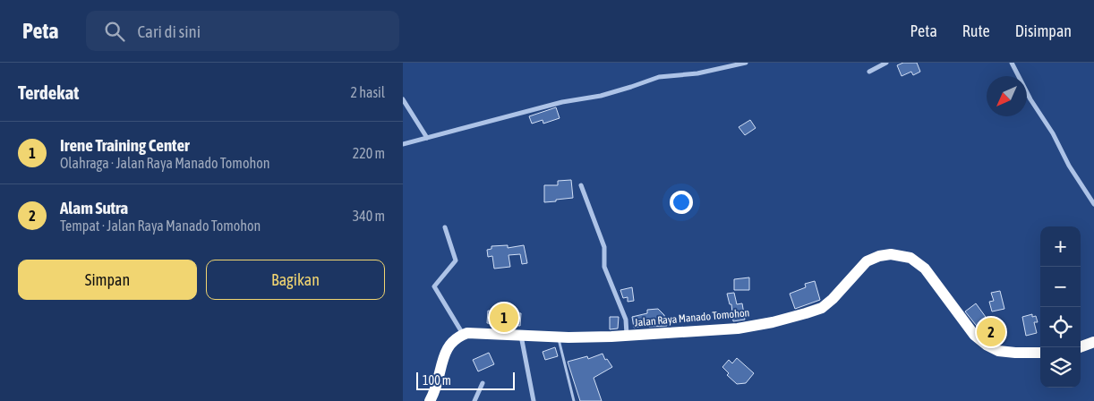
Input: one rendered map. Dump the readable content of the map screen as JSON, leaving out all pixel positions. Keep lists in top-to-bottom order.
{
  "streets": {
    "highway": ["Jalan Raya Manado Tomohon"]
  },
  "scale_bar": "100 m",
  "north": "bottom left",
  "page": {
    "header": "Peta",
    "search": "Cari di sini",
    "nav": ["Peta", "Rute", "Disimpan"],
    "heading": ["Terdekat", "2 hasil"],
    "list": [
      {
        "mark": "1",
        "name": "Irene Training Center",
        "note": "Olahraga · Jalan Raya Manado Tomohon",
        "value": "220 m"
      },
      {
        "mark": "2",
        "name": "Alam Sutra",
        "note": "Tempat · Jalan Raya Manado Tomohon",
        "value": "340 m"
      }
    ],
    "map_buttons": ["+", "−"],
    "buttons": ["Simpan", "Bagikan"],
    "pins": ["1", "2"],
    "scale": "100 m"
  }
}
